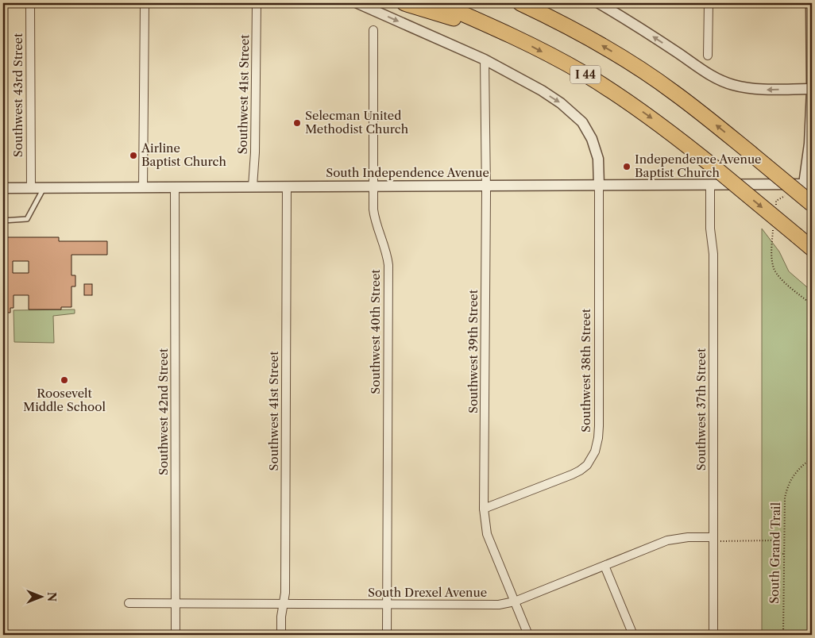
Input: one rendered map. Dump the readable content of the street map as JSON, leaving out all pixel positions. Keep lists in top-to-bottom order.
{
  "streets": {
    "highway": ["I 44"],
    "street": [
      "Southwest 41st Street",
      "Southwest 43rd Street",
      "South Independence Avenue",
      "Southwest 40th Street",
      "Southwest 39th Street",
      "Southwest 38th Street",
      "Southwest 37th Street",
      "Southwest 42nd Street",
      "South Drexel Avenue"
    ],
    "path": ["South Grand Trail"]
  },
  "crossings": [
    ["Southwest 41st Street", "South Independence Avenue"],
    ["Southwest 41st Street", "South Drexel Avenue"],
    ["Southwest 43rd Street", "South Independence Avenue"],
    ["South Independence Avenue", "Southwest 40th Street"],
    ["South Independence Avenue", "Southwest 39th Street"],
    ["South Independence Avenue", "Southwest 38th Street"],
    ["South Independence Avenue", "Southwest 37th Street"],
    ["South Independence Avenue", "Southwest 42nd Street"],
    ["Southwest 40th Street", "South Drexel Avenue"],
    ["Southwest 39th Street", "Southwest 38th Street"],
    ["Southwest 39th Street", "South Drexel Avenue"],
    ["Southwest 37th Street", "South Drexel Avenue"],
    ["Southwest 42nd Street", "South Drexel Avenue"]
  ],
  "places": [
    "Selecman United Methodist Church",
    "Airline Baptist Church",
    "Independence Avenue Baptist Church",
    "Roosevelt Middle School"
  ],
  "north": "right"
}
